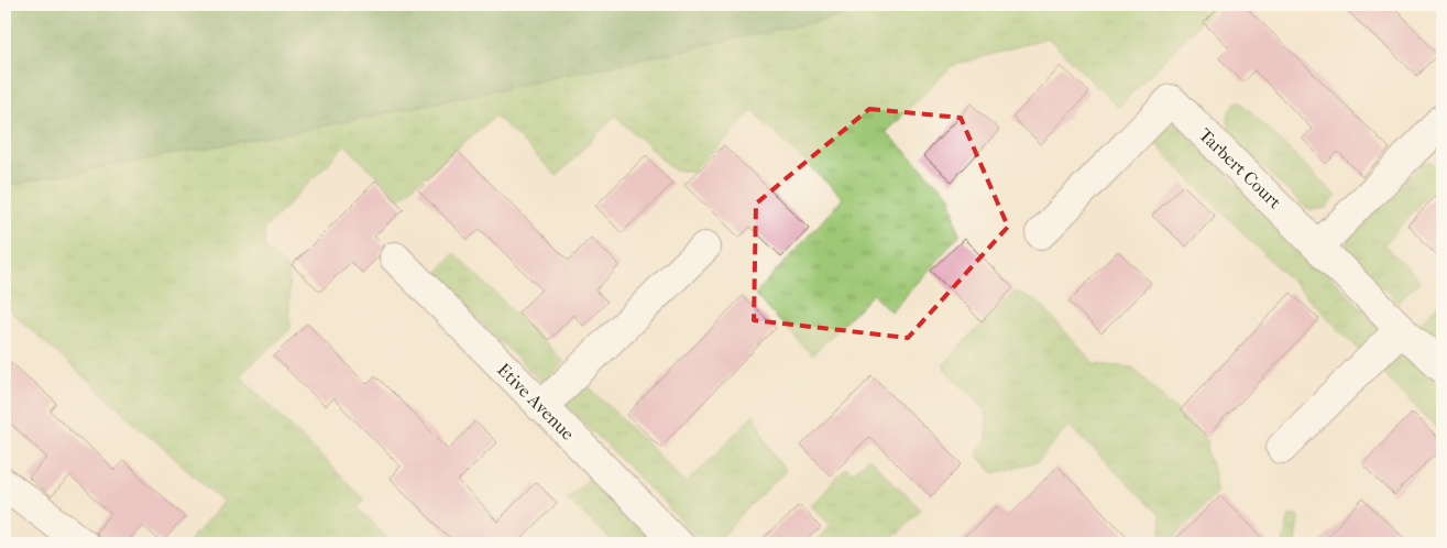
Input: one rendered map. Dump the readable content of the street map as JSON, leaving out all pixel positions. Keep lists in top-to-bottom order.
{
  "streets": {
    "street": ["Tarbert Court", "Etive Avenue"]
  }
}
